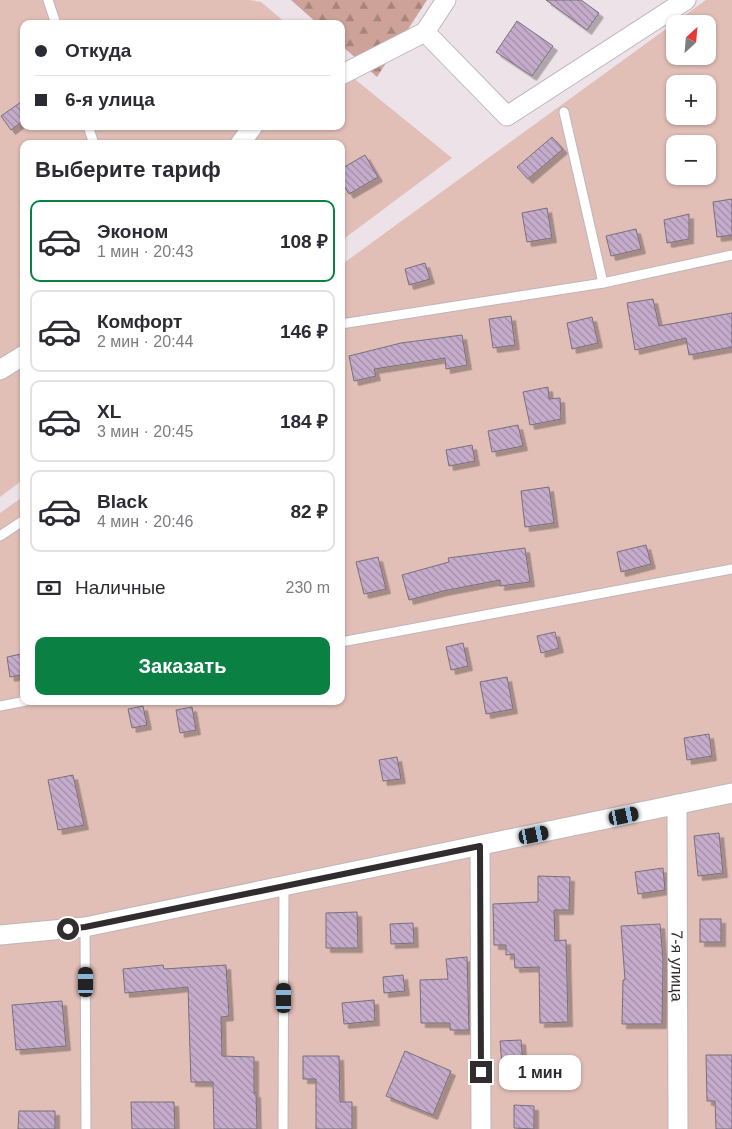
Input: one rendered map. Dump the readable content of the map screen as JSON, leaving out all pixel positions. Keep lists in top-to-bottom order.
{
  "streets": {
    "street": ["7-я улица"]
  },
  "north": "top right",
  "page": {
    "map_buttons": ["+", "−"],
    "banner": ["Откуда", "6-я улица"],
    "heading": "Выберите тариф",
    "list": [
      {
        "name": "Эконом",
        "note": "1 мин · 20:43",
        "value": "108 ₽"
      },
      {
        "name": "Комфорт",
        "note": "2 мин · 20:44",
        "value": "146 ₽"
      },
      {
        "name": "XL",
        "note": "3 мин · 20:45",
        "value": "184 ₽"
      },
      {
        "name": "Black",
        "note": "4 мин · 20:46",
        "value": "82 ₽"
      }
    ],
    "pay": ["Наличные", "230 m"],
    "buttons": "Заказать",
    "bubble": "1 мин"
  }
}
